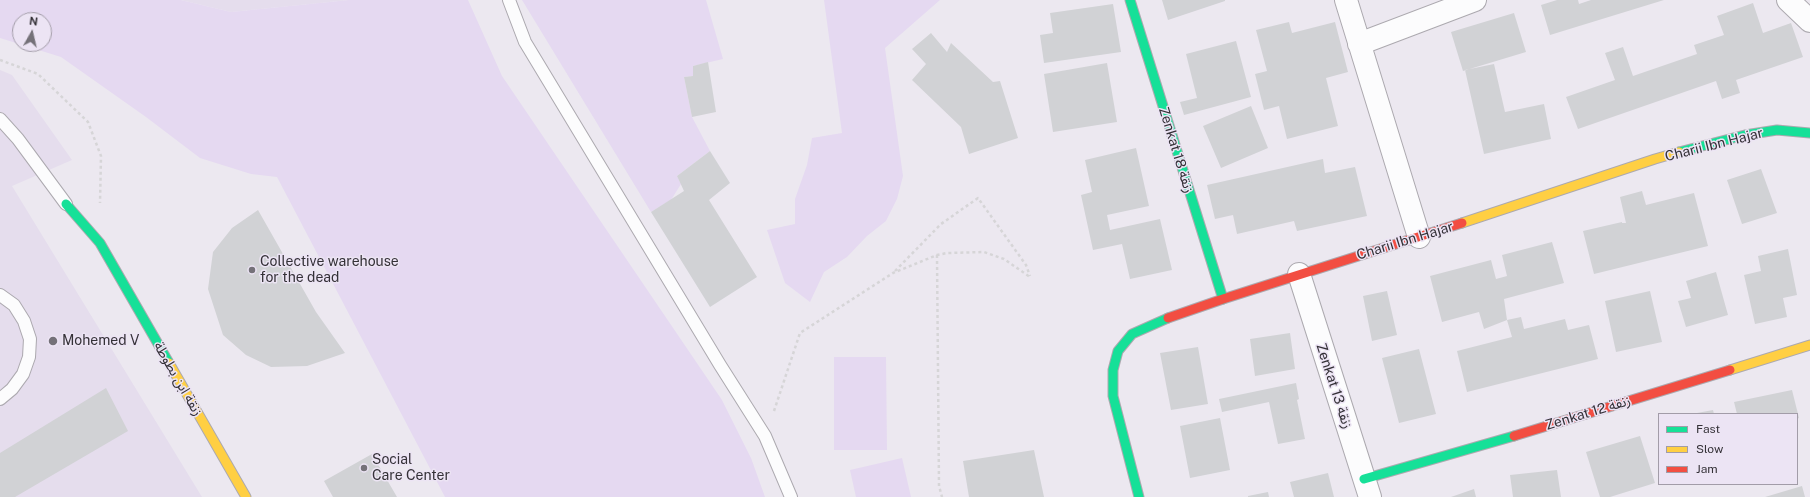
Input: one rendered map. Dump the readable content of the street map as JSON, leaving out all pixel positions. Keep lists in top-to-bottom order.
{
  "streets": {
    "street": [
      "Charii Ibn Hajar",
      "Zenkat 18 زنقة",
      "زنقة ابن بطوطة",
      "Zenkat 13 زنقة",
      "Zenkat 12 زنقة"
    ]
  },
  "crossings": [
    ["Charii Ibn Hajar", "Zenkat 18 زنقة"],
    ["Charii Ibn Hajar", "Zenkat 13 زنقة"],
    ["Zenkat 13 زنقة", "Zenkat 12 زنقة"]
  ],
  "places": ["Collective warehouse for the dead", "Mohemed V", "Social Care Center"],
  "legend": ["Fast", "Slow", "Jam"],
  "north": "top"
}
